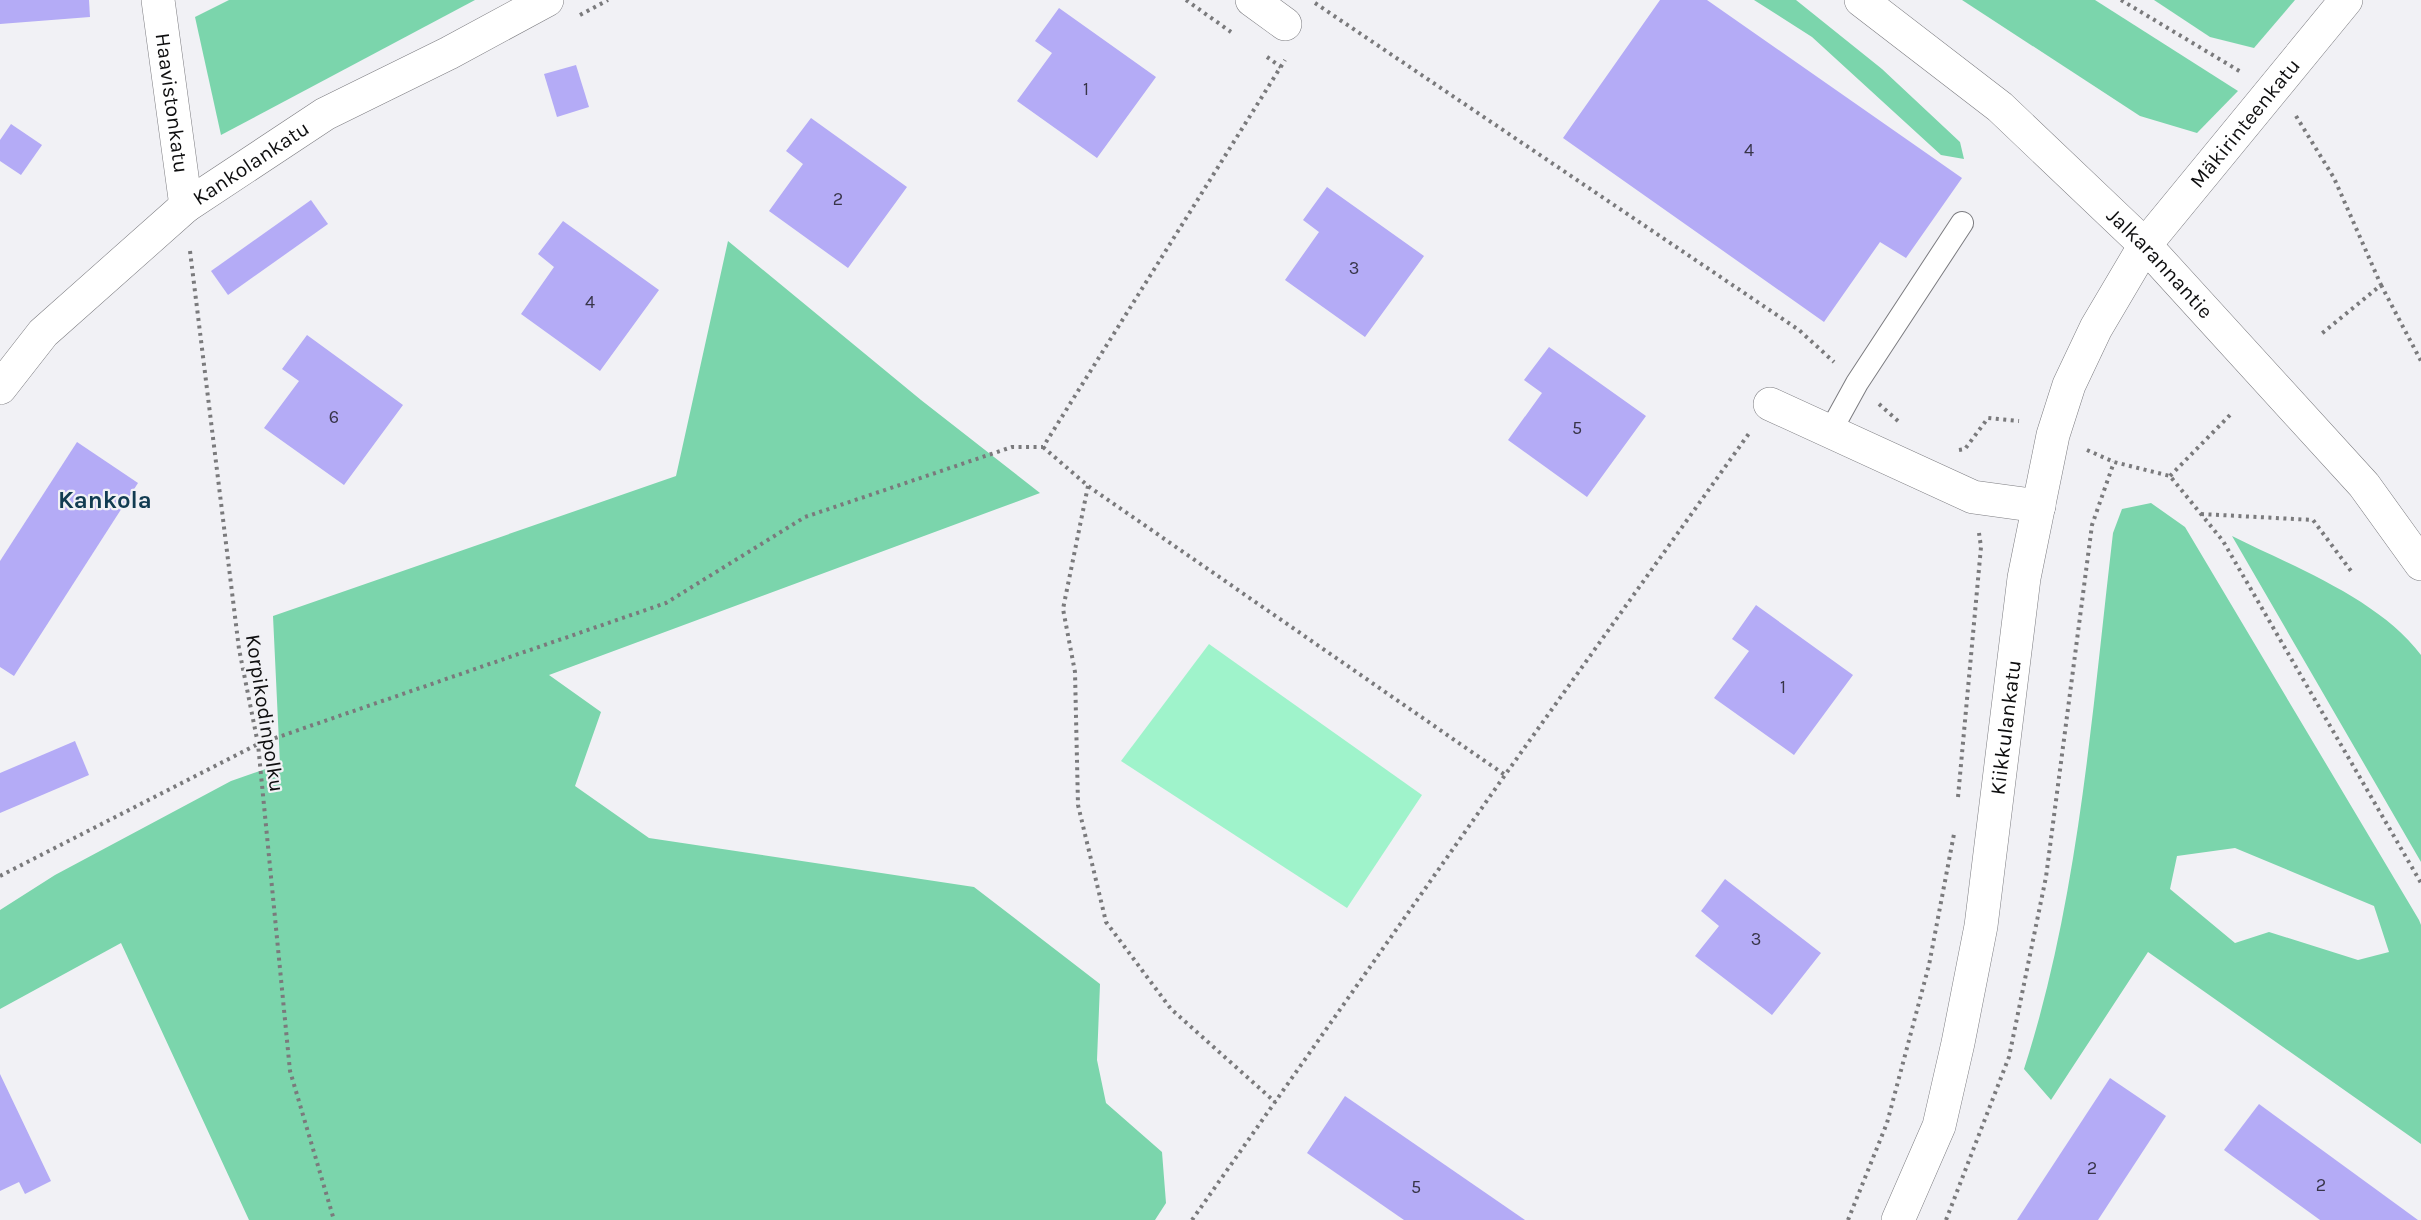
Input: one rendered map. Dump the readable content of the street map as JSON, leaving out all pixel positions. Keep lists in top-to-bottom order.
{
  "streets": {
    "street": [
      "Haavistonkatu",
      "Mäkirinteenkatu",
      "Kankolankatu",
      "Jalkarannantie",
      "Kiikkulankatu"
    ],
    "path": ["Korpikodinpolku"]
  },
  "crossings": [
    ["Haavistonkatu", "Kankolankatu"],
    ["Haavistonkatu", "Korpikodinpolku"],
    ["Mäkirinteenkatu", "Jalkarannantie"],
    ["Mäkirinteenkatu", "Kiikkulankatu"],
    ["Kankolankatu", "Korpikodinpolku"],
    ["Jalkarannantie", "Kiikkulankatu"]
  ],
  "districts": ["Kankola"],
  "house_numbers": [
    "1",
    "4",
    "2",
    "3",
    "4",
    "6",
    "5",
    "1",
    "3",
    "2",
    "2",
    "5"
  ]
}
